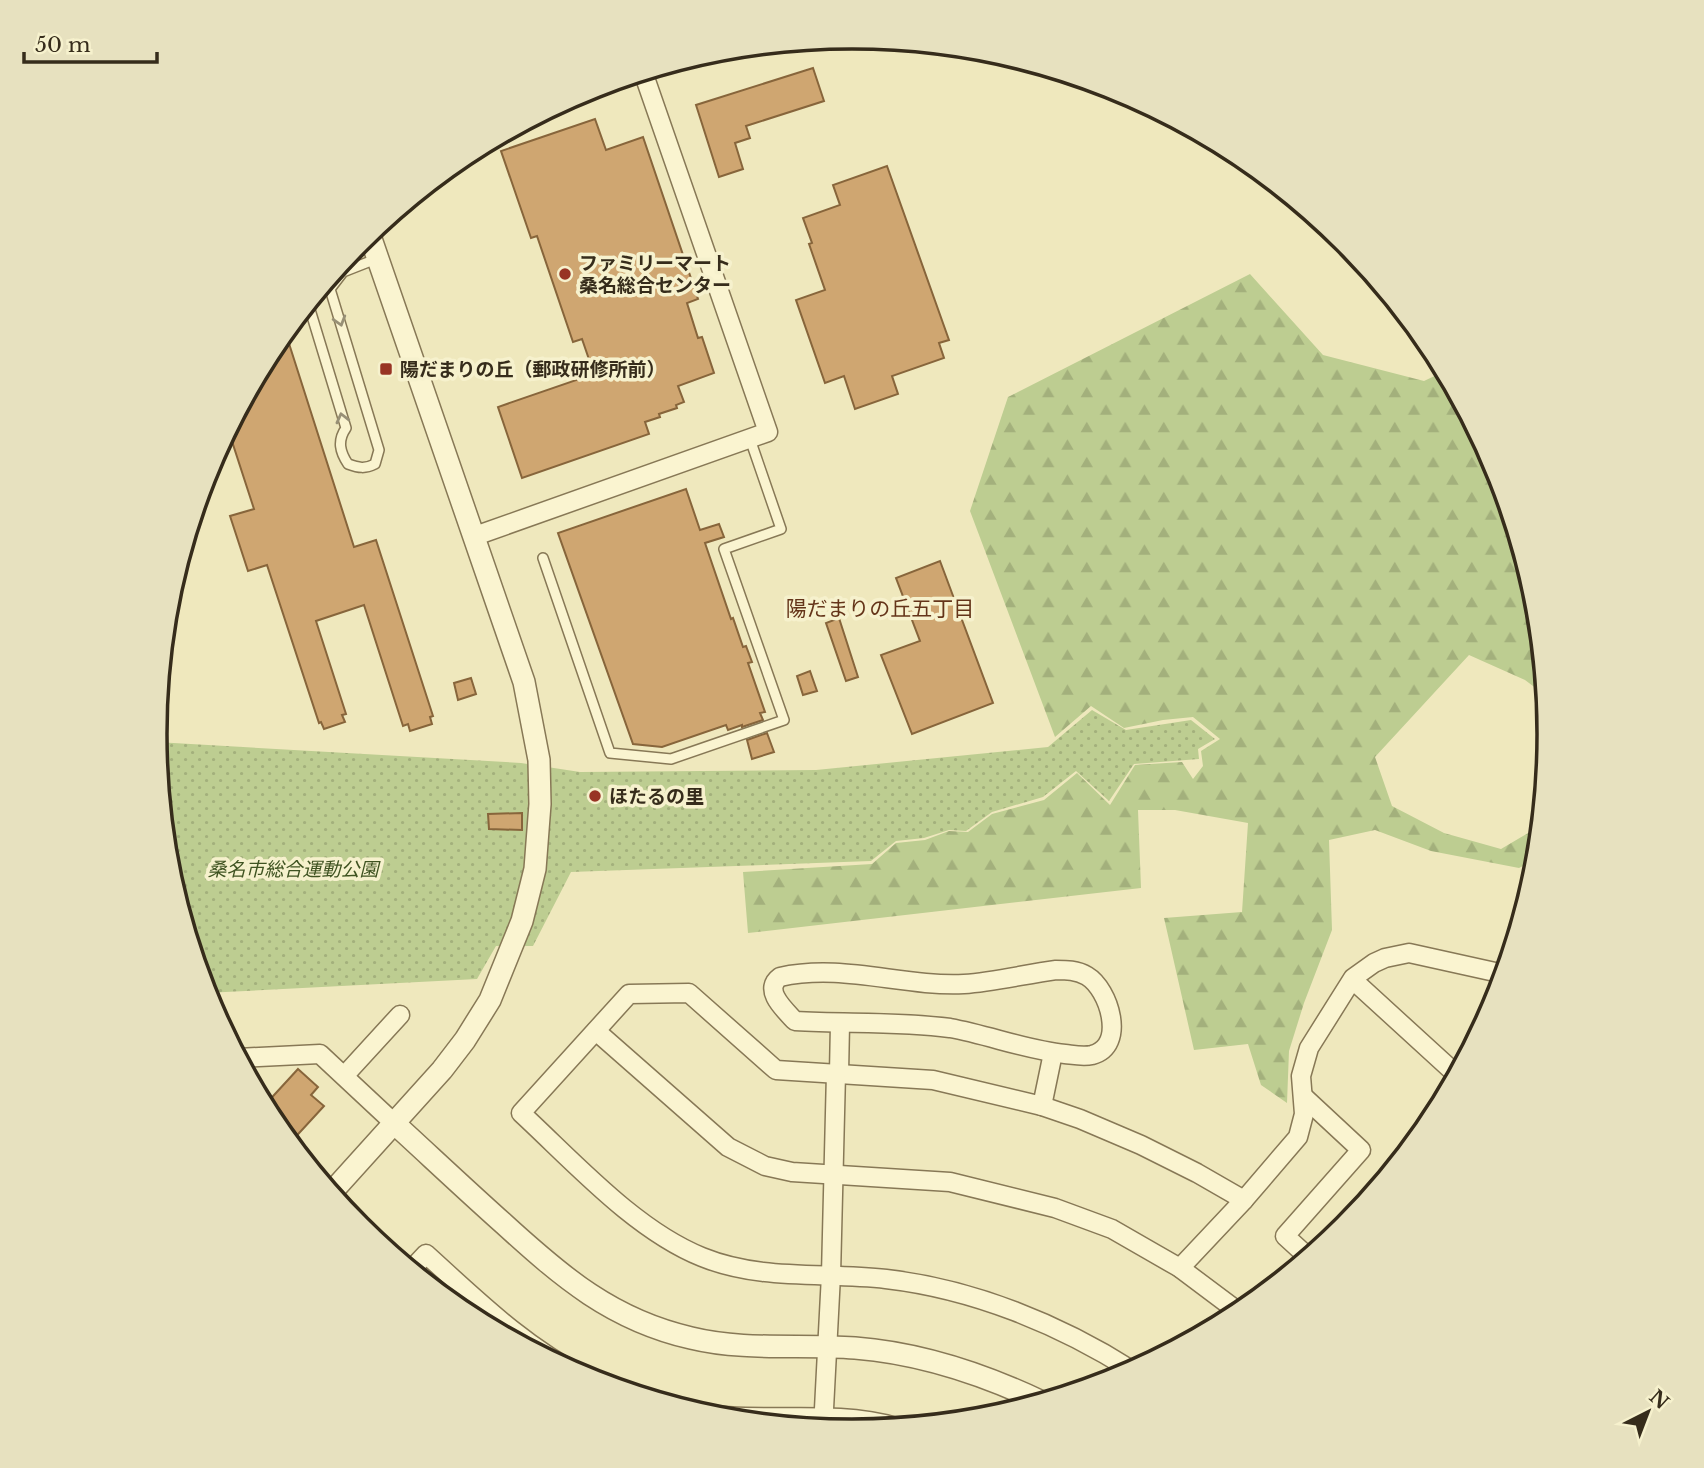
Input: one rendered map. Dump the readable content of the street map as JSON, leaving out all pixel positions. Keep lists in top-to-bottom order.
{
  "districts": ["陽だまりの丘五丁目"],
  "parks": ["桑名市総合運動公園"],
  "places": {
    "other": ["ファミリーマート 桑名総合センター", "ほたるの里"],
    "transit": ["陽だまりの丘（郵政研修所前）"]
  },
  "scale_bar": "50 m",
  "north": "top right"
}
